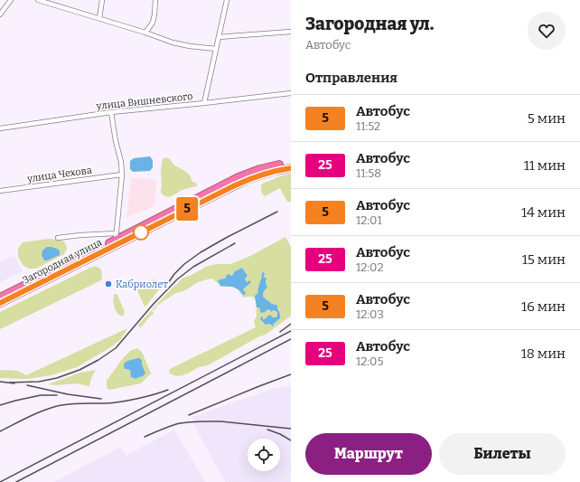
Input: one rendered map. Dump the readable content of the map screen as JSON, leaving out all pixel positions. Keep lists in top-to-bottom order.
{
  "streets": {
    "highway": ["Загородная улица"],
    "street": ["улица Вишневского", "улица Чехова"]
  },
  "places": ["Кабриолет"],
  "lines": ["bus line 5"],
  "page": {
    "on_map": "5",
    "heading": [
      ["Загородная ул.", "Автобус"],
      "Отправления"
    ],
    "list": [
      {
        "mark": "5",
        "name": "Автобус",
        "note": "11:52",
        "value": "5 мин"
      },
      {
        "mark": "25",
        "name": "Автобус",
        "note": "11:58",
        "value": "11 мин"
      },
      {
        "mark": "5",
        "name": "Автобус",
        "note": "12:01",
        "value": "14 мин"
      },
      {
        "mark": "25",
        "name": "Автобус",
        "note": "12:02",
        "value": "15 мин"
      },
      {
        "mark": "5",
        "name": "Автобус",
        "note": "12:03",
        "value": "16 мин"
      },
      {
        "mark": "25",
        "name": "Автобус",
        "note": "12:05",
        "value": "18 мин"
      }
    ],
    "buttons": ["Маршрут", "Билеты"]
  }
}
